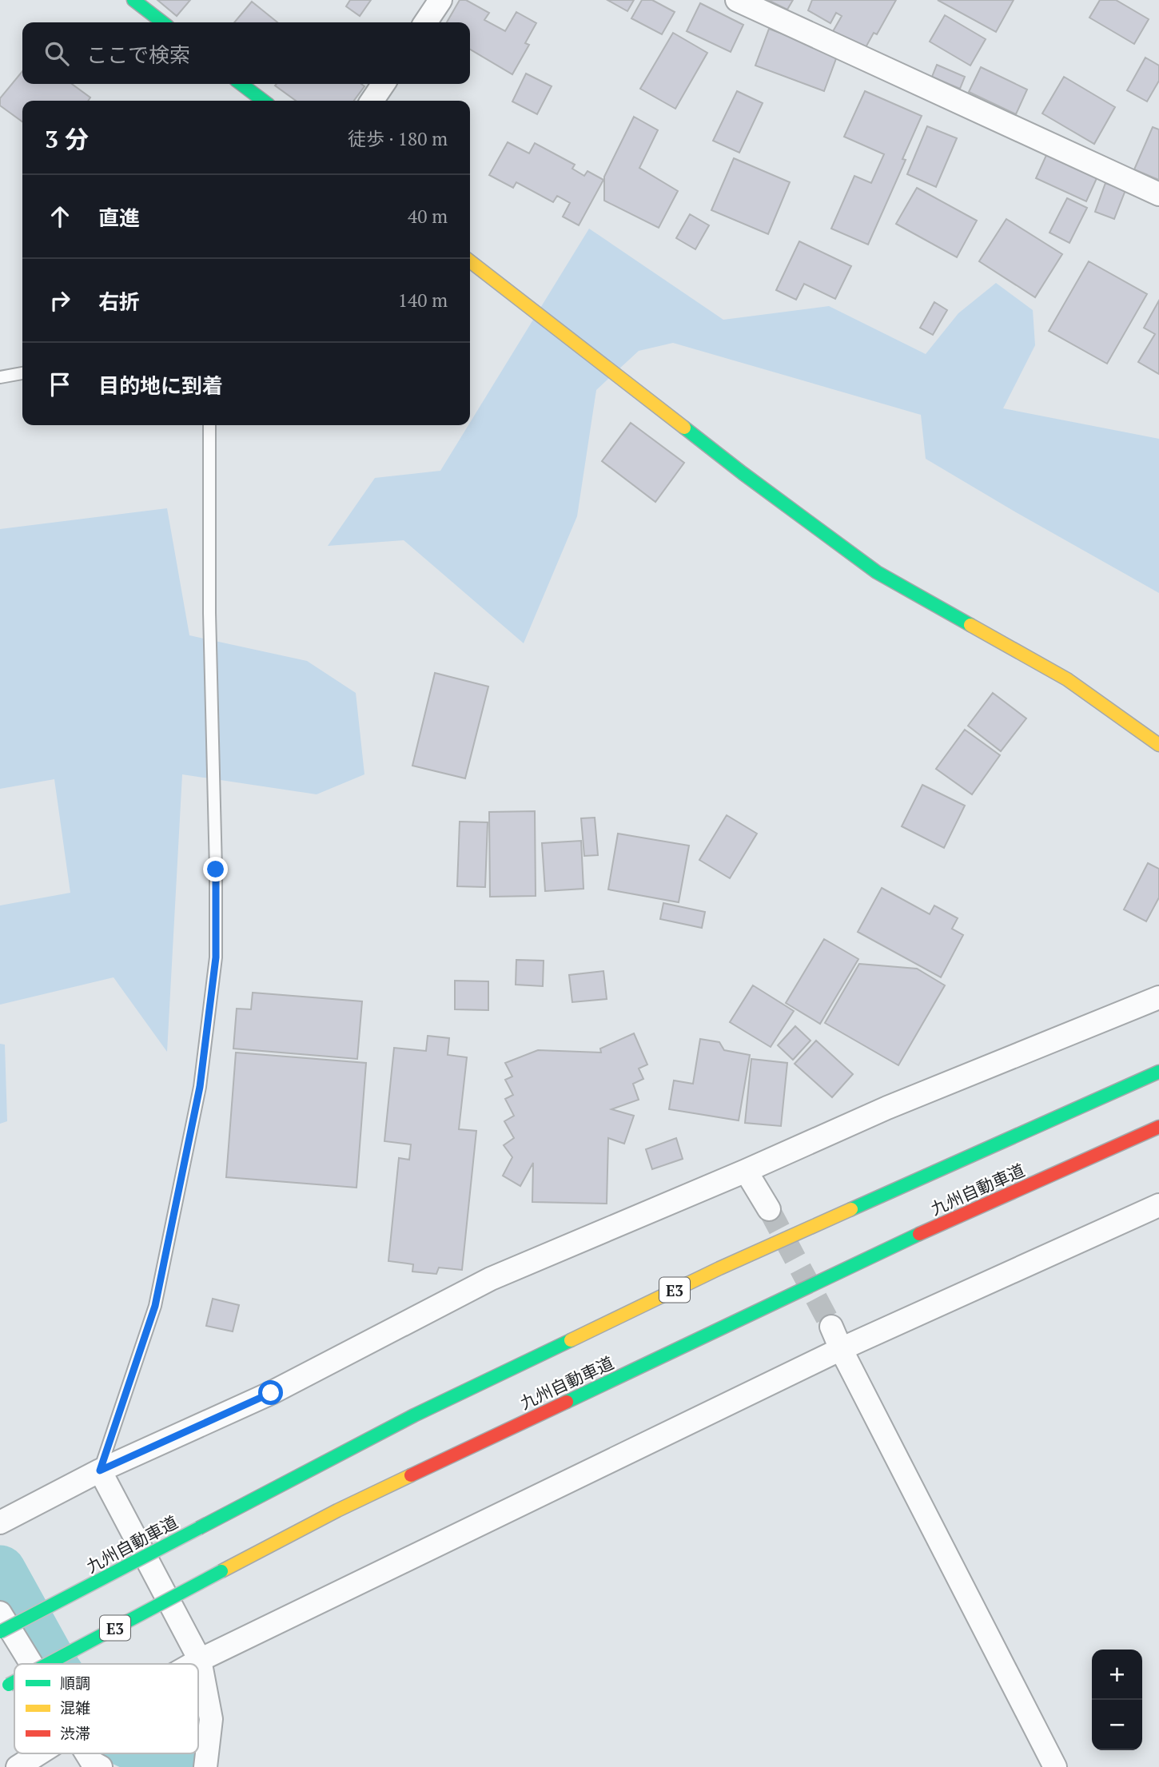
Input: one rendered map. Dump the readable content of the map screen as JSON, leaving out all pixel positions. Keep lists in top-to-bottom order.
{
  "streets": {
    "main road": ["九州自動車道", "E3"]
  },
  "legend": ["順調", "混雑", "渋滞"],
  "page": {
    "search": "ここで検索",
    "heading": ["3 分", "徒歩 · 180 m"],
    "list": [
      ["直進", "40 m"],
      ["右折", "140 m"],
      "目的地に到着"
    ],
    "map_buttons": ["+", "−"]
  }
}
